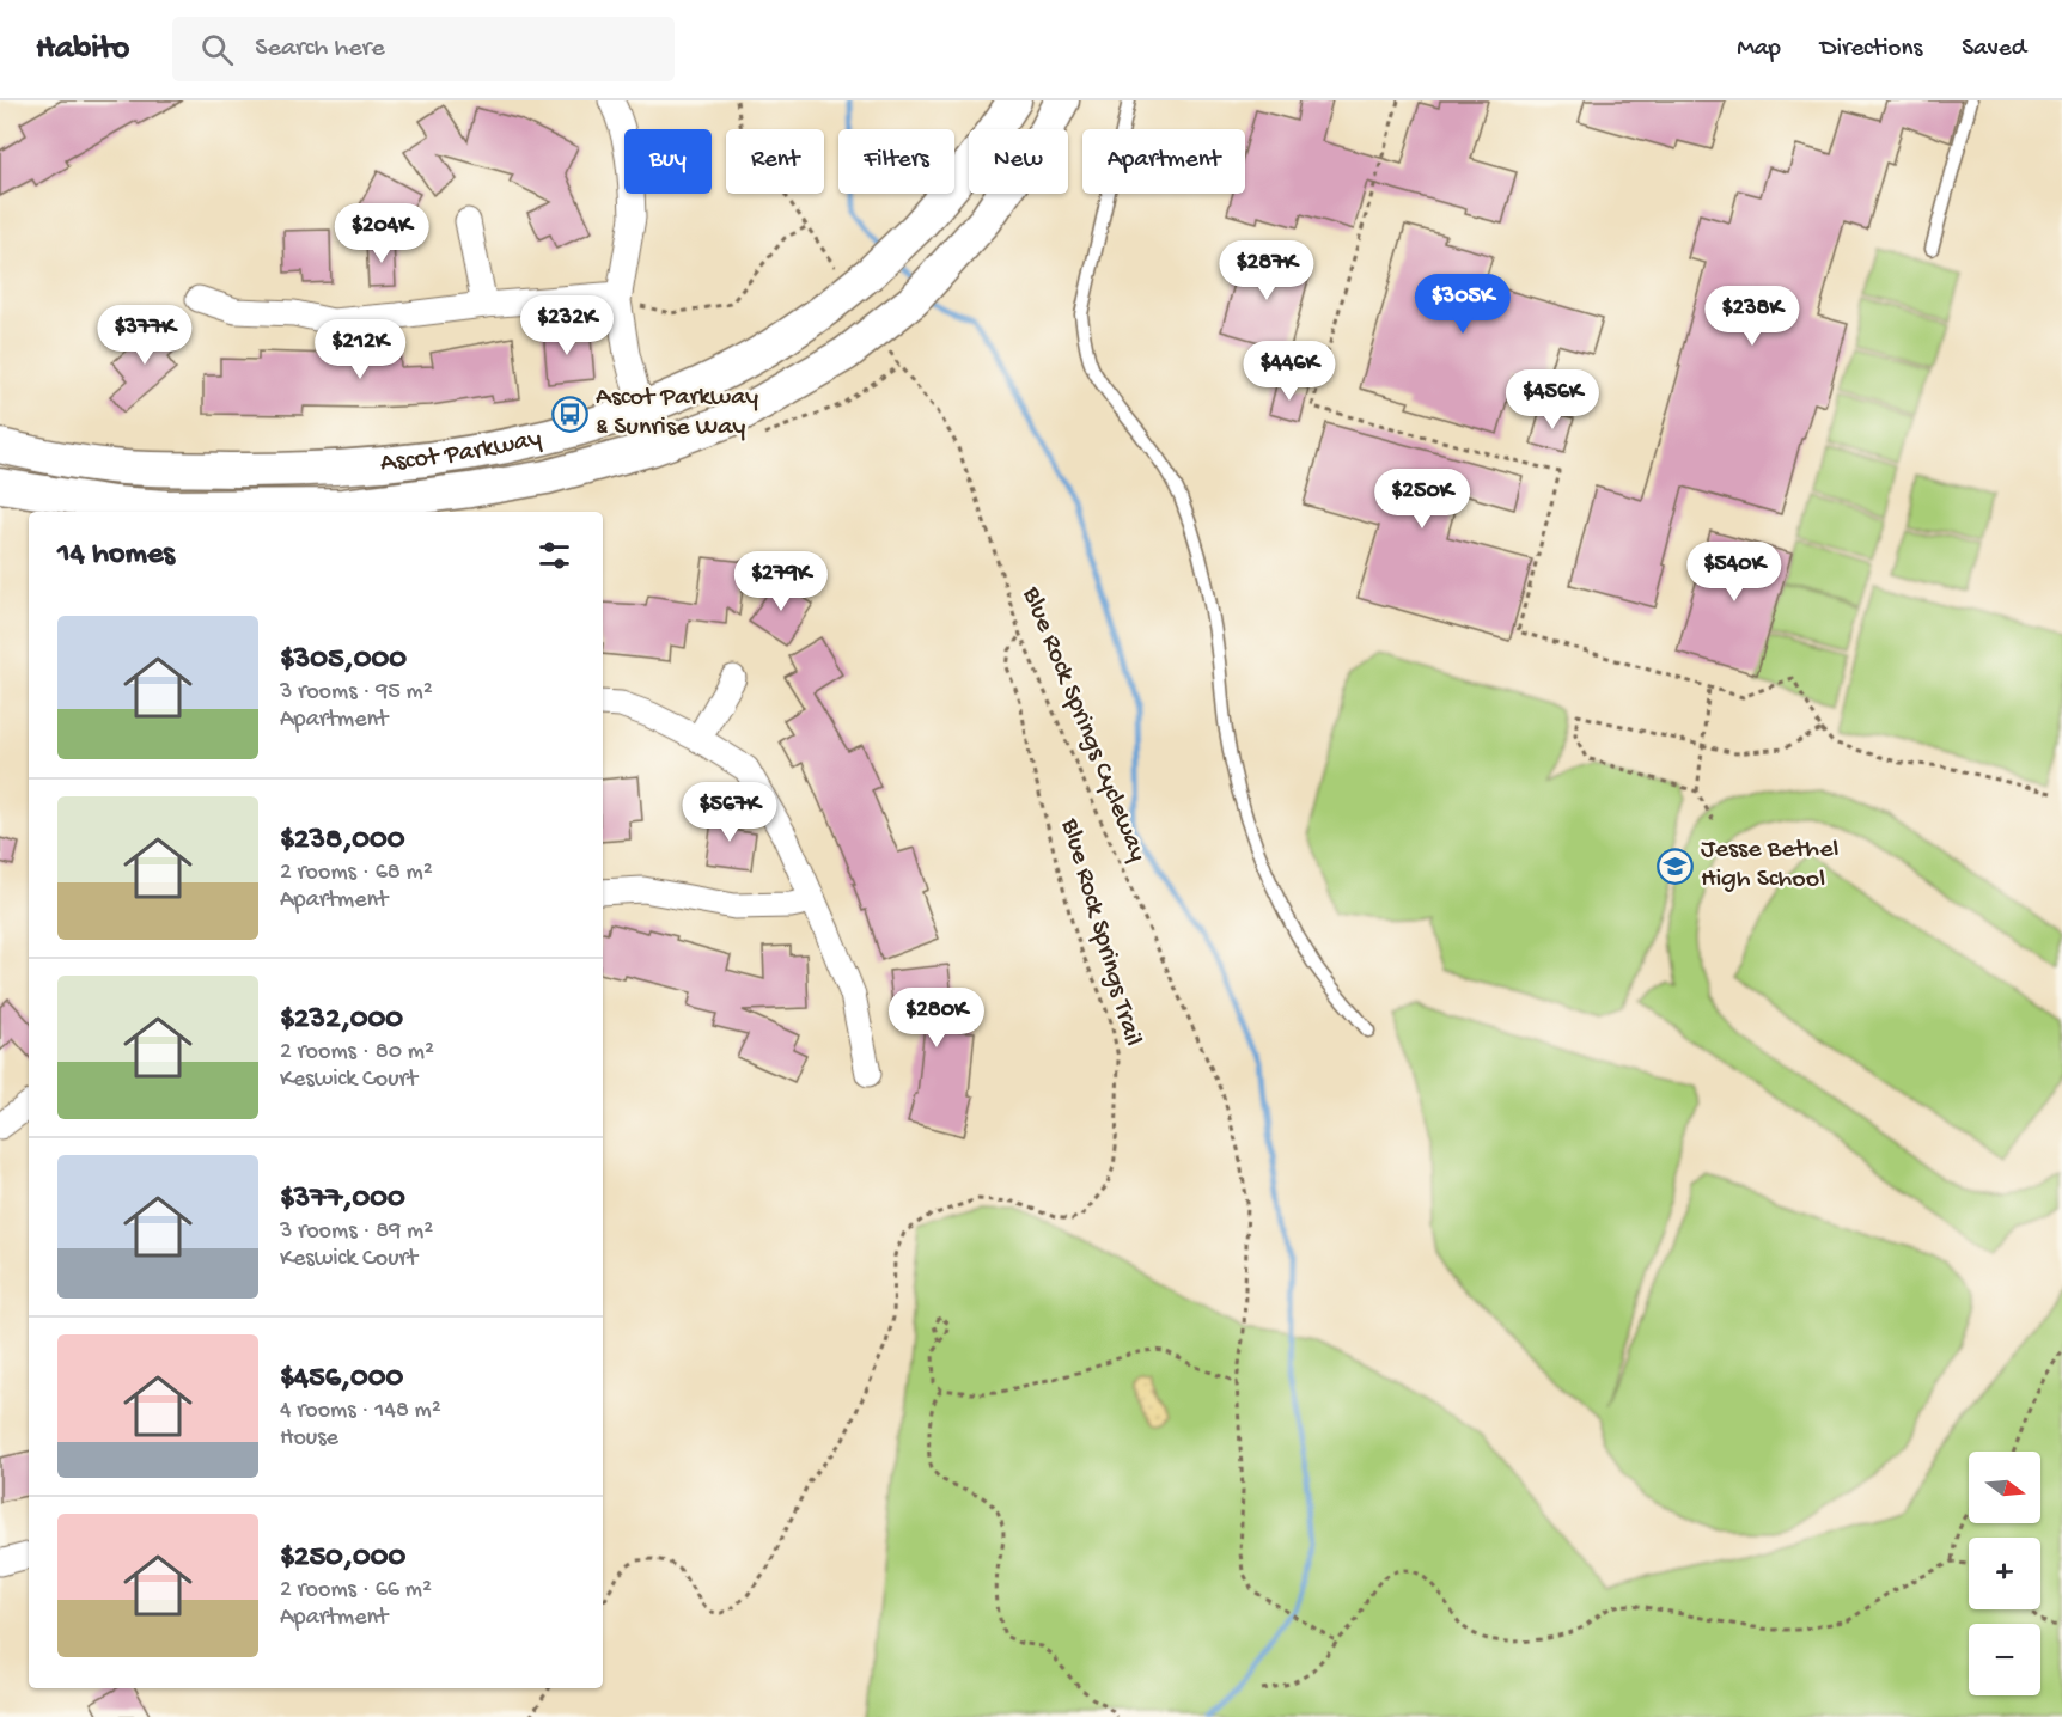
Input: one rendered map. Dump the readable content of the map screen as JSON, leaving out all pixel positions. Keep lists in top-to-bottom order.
{
  "streets": {
    "main road": ["Ascot Parkway"],
    "path": ["Blue Rock Springs Cycleway", "Blue Rock Springs Trail"]
  },
  "crossings": [
    ["Blue Rock Springs Cycleway", "Blue Rock Springs Trail"]
  ],
  "places": {
    "bus stop": ["Ascot Parkway & Sunrise Way"],
    "school or university": ["Jesse Bethel High School"]
  },
  "north": "right",
  "page": {
    "header": "Habito",
    "search": "Search here",
    "nav": ["Map", "Directions", "Saved"],
    "chip": [
      "Buy",
      "Rent",
      "Filters",
      "New",
      "Apartment"
    ],
    "price": [
      "$204K",
      "$287K",
      "$305K",
      "$238K",
      "$232K",
      "$377K",
      "$212K",
      "$446K",
      "$456K",
      "$250K",
      "$540K",
      "$279K",
      "$567K",
      "$280K"
    ],
    "heading": "14 homes",
    "list": [
      {
        "name": "$305,000",
        "note": "3 rooms · 95 m² · Apartment"
      },
      {
        "name": "$238,000",
        "note": "2 rooms · 68 m² · Apartment"
      },
      {
        "name": "$232,000",
        "note": "2 rooms · 80 m² · Keswick Court"
      },
      {
        "name": "$377,000",
        "note": "3 rooms · 89 m² · Keswick Court"
      },
      {
        "name": "$456,000",
        "note": "4 rooms · 148 m² · House"
      },
      {
        "name": "$250,000",
        "note": "2 rooms · 66 m² · Apartment"
      }
    ],
    "map_buttons": ["+", "−"]
  }
}
